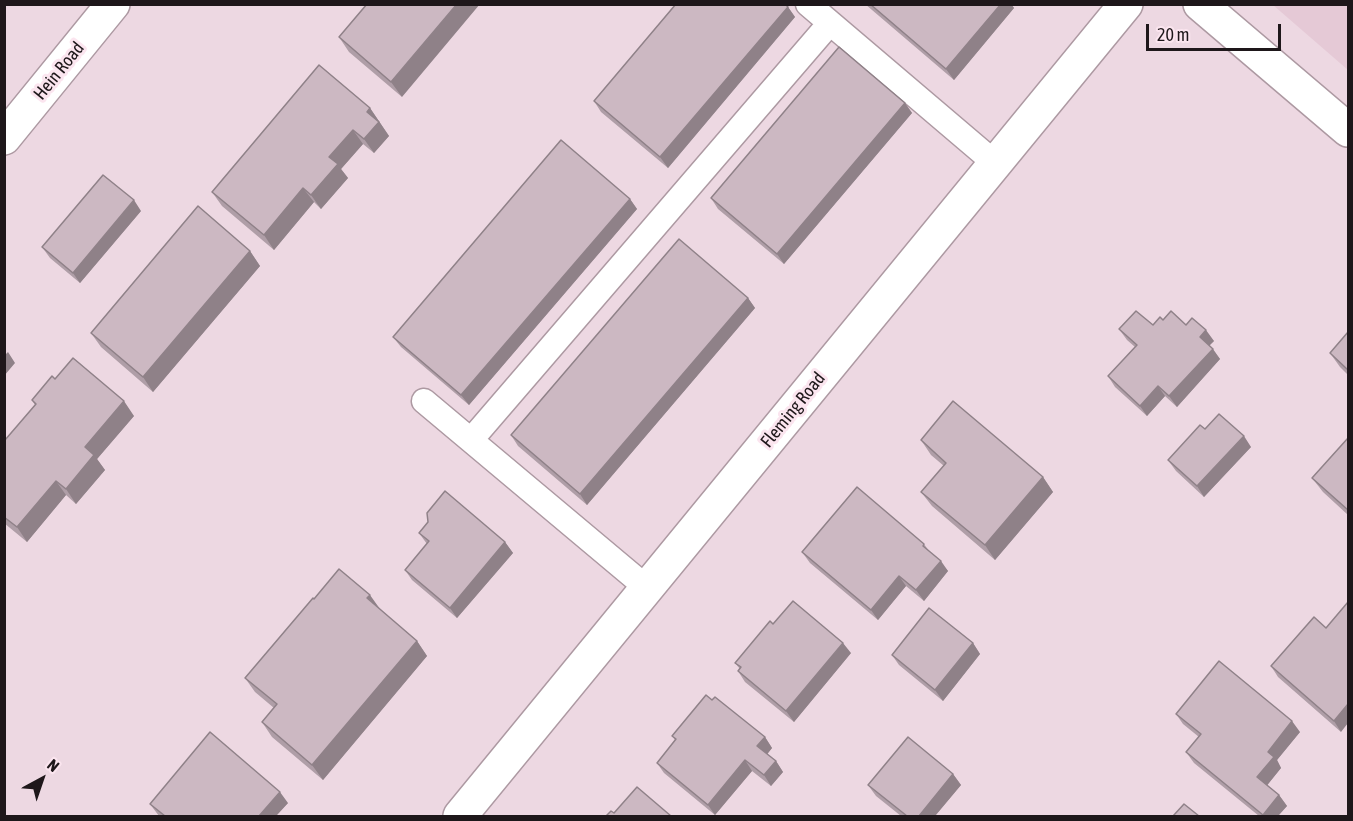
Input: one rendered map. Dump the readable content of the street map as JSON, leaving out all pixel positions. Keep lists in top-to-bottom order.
{
  "streets": {
    "street": ["Hein Road", "Fleming Road"]
  },
  "scale_bar": "20 m",
  "north": "top right"
}
